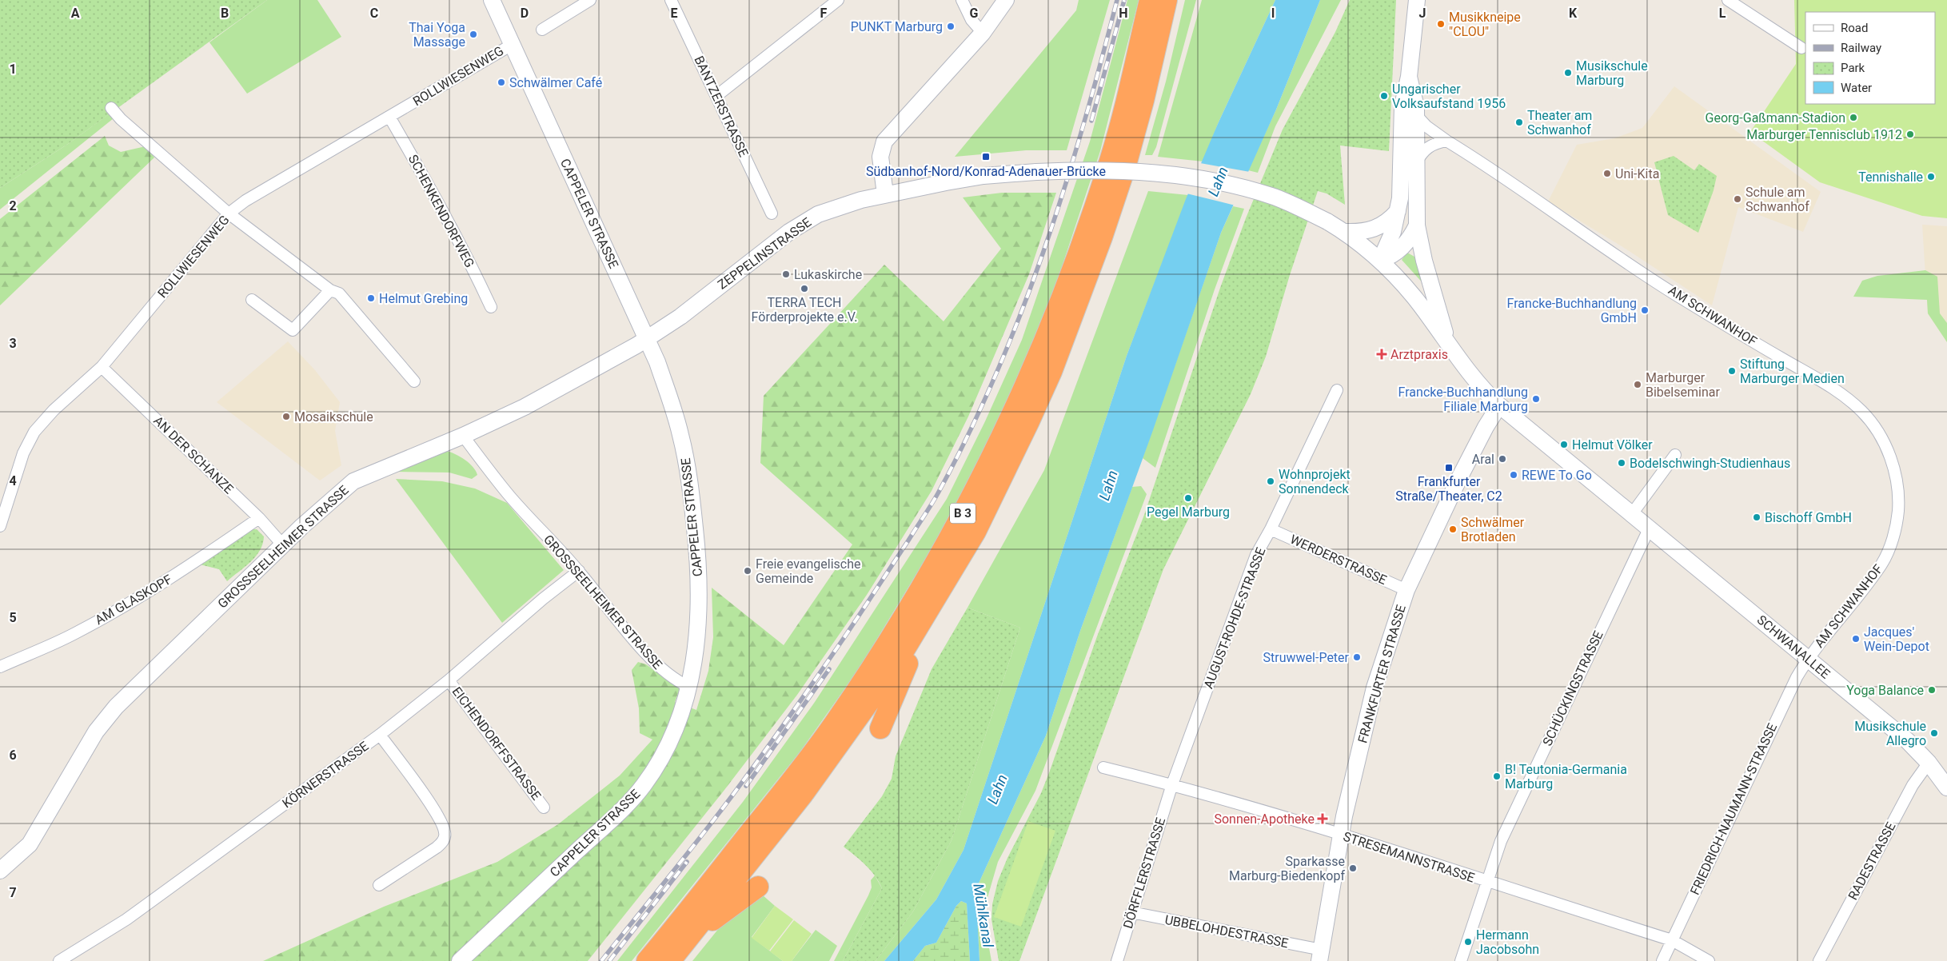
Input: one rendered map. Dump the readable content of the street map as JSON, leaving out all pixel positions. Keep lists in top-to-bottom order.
{
  "streets": {
    "highway": ["B 3"],
    "main road": [
      "CAPPELER STRASSE",
      "ZEPPELINSTRASSE",
      "GROSSSEELHEIMER STRASSE",
      "SCHWANALLEE",
      "FRANKFURTER STRASSE"
    ],
    "street": [
      "ROLLWIESENWEG",
      "BANTZERSTRASSE",
      "SCHENKENDORFWEG",
      "AM SCHWANHOF",
      "AN DER SCHANZE",
      "WERDERSTRASSE",
      "AM GLASKOPF",
      "AUGUST-ROHDE-STRASSE",
      "SCHÜCKINGSTRASSE",
      "EICHENDORFFSTRASSE",
      "KÖRNERSTRASSE",
      "FRIEDRICH-NAUMANN-STRASSE",
      "STRESEMANNSTRASSE",
      "RADESTRASSE",
      "DÖRFFLERSTRASSE",
      "UBBELOHDESTRASSE"
    ]
  },
  "crossings": [
    ["ROLLWIESENWEG", "SCHENKENDORFWEG"],
    ["ROLLWIESENWEG", "CAPPELER STRASSE"],
    ["ROLLWIESENWEG", "AN DER SCHANZE"],
    ["CAPPELER STRASSE", "ZEPPELINSTRASSE"],
    ["CAPPELER STRASSE", "GROSSSEELHEIMER STRASSE"],
    ["ZEPPELINSTRASSE", "GROSSSEELHEIMER STRASSE"],
    ["ZEPPELINSTRASSE", "SCHWANALLEE"],
    ["AM SCHWANHOF", "SCHWANALLEE"],
    ["AM SCHWANHOF", "FRIEDRICH-NAUMANN-STRASSE"],
    ["AN DER SCHANZE", "GROSSSEELHEIMER STRASSE"],
    ["AN DER SCHANZE", "AM GLASKOPF"],
    ["GROSSSEELHEIMER STRASSE", "KÖRNERSTRASSE"],
    ["WERDERSTRASSE", "AUGUST-ROHDE-STRASSE"],
    ["WERDERSTRASSE", "FRANKFURTER STRASSE"],
    ["AUGUST-ROHDE-STRASSE", "STRESEMANNSTRASSE"],
    ["AUGUST-ROHDE-STRASSE", "DÖRFFLERSTRASSE"],
    ["SCHWANALLEE", "FRANKFURTER STRASSE"],
    ["SCHWANALLEE", "SCHÜCKINGSTRASSE"],
    ["SCHWANALLEE", "FRIEDRICH-NAUMANN-STRASSE"],
    ["SCHWANALLEE", "RADESTRASSE"],
    ["FRANKFURTER STRASSE", "STRESEMANNSTRASSE"],
    ["FRANKFURTER STRASSE", "UBBELOHDESTRASSE"],
    ["SCHÜCKINGSTRASSE", "STRESEMANNSTRASSE"],
    ["EICHENDORFFSTRASSE", "KÖRNERSTRASSE"],
    ["FRIEDRICH-NAUMANN-STRASSE", "STRESEMANNSTRASSE"],
    ["STRESEMANNSTRASSE", "DÖRFFLERSTRASSE"],
    ["DÖRFFLERSTRASSE", "UBBELOHDESTRASSE"]
  ],
  "water": ["Lahn", "Mühlkanal"],
  "places": {
    "other": [
      "Musikkneipe \"CLOU\"",
      "PUNKT Marburg",
      "Thai Yoga Massage",
      "Musikschule Marburg",
      "Schwälmer Café",
      "Ungarischer Volksaufstand 1956",
      "Georg-Gaßmann-Stadion",
      "Theater am Schwanhof",
      "Marburger Tennisclub 1912",
      "Uni-Kita",
      "Tennishalle",
      "Schule am Schwanhof",
      "Lukaskirche",
      "TERRA TECH Förderprojekte e.V.",
      "Helmut Grebing",
      "Francke-Buchhandlung GmbH",
      "Stiftung Marburger Medien",
      "Marburger Bibelseminar",
      "Francke-Buchhandlung Filiale Marburg",
      "Mosaikschule",
      "Helmut Völker",
      "Aral",
      "Bodelschwingh-Studienhaus",
      "REWE To Go",
      "Wohnprojekt Sonnendeck",
      "Pegel Marburg",
      "Bischoff GmbH",
      "Schwälmer Brotladen",
      "Freie evangelische Gemeinde",
      "Jacques' Wein-Depot",
      "Struwwel-Peter",
      "Yoga Balance",
      "Musikschule Allegro",
      "B! Teutonia-Germania Marburg",
      "Sparkasse Marburg-Biedenkopf",
      "Hermann Jacobsohn"
    ],
    "transit": ["Südbanhof-Nord/Konrad-Adenauer-Brücke", "Frankfurter Straße/Theater, C2"],
    "health": ["Arztpraxis", "Sonnen-Apotheke"]
  },
  "legend": [
    "Road",
    "Railway",
    "Park",
    "Water"
  ],
  "grid": {
    "columns": [
      "A",
      "B",
      "C",
      "D",
      "E",
      "F",
      "G",
      "H",
      "I",
      "J",
      "K",
      "L"
    ],
    "rows": [
      "1",
      "2",
      "3",
      "4",
      "5",
      "6",
      "7"
    ]
  }
}
